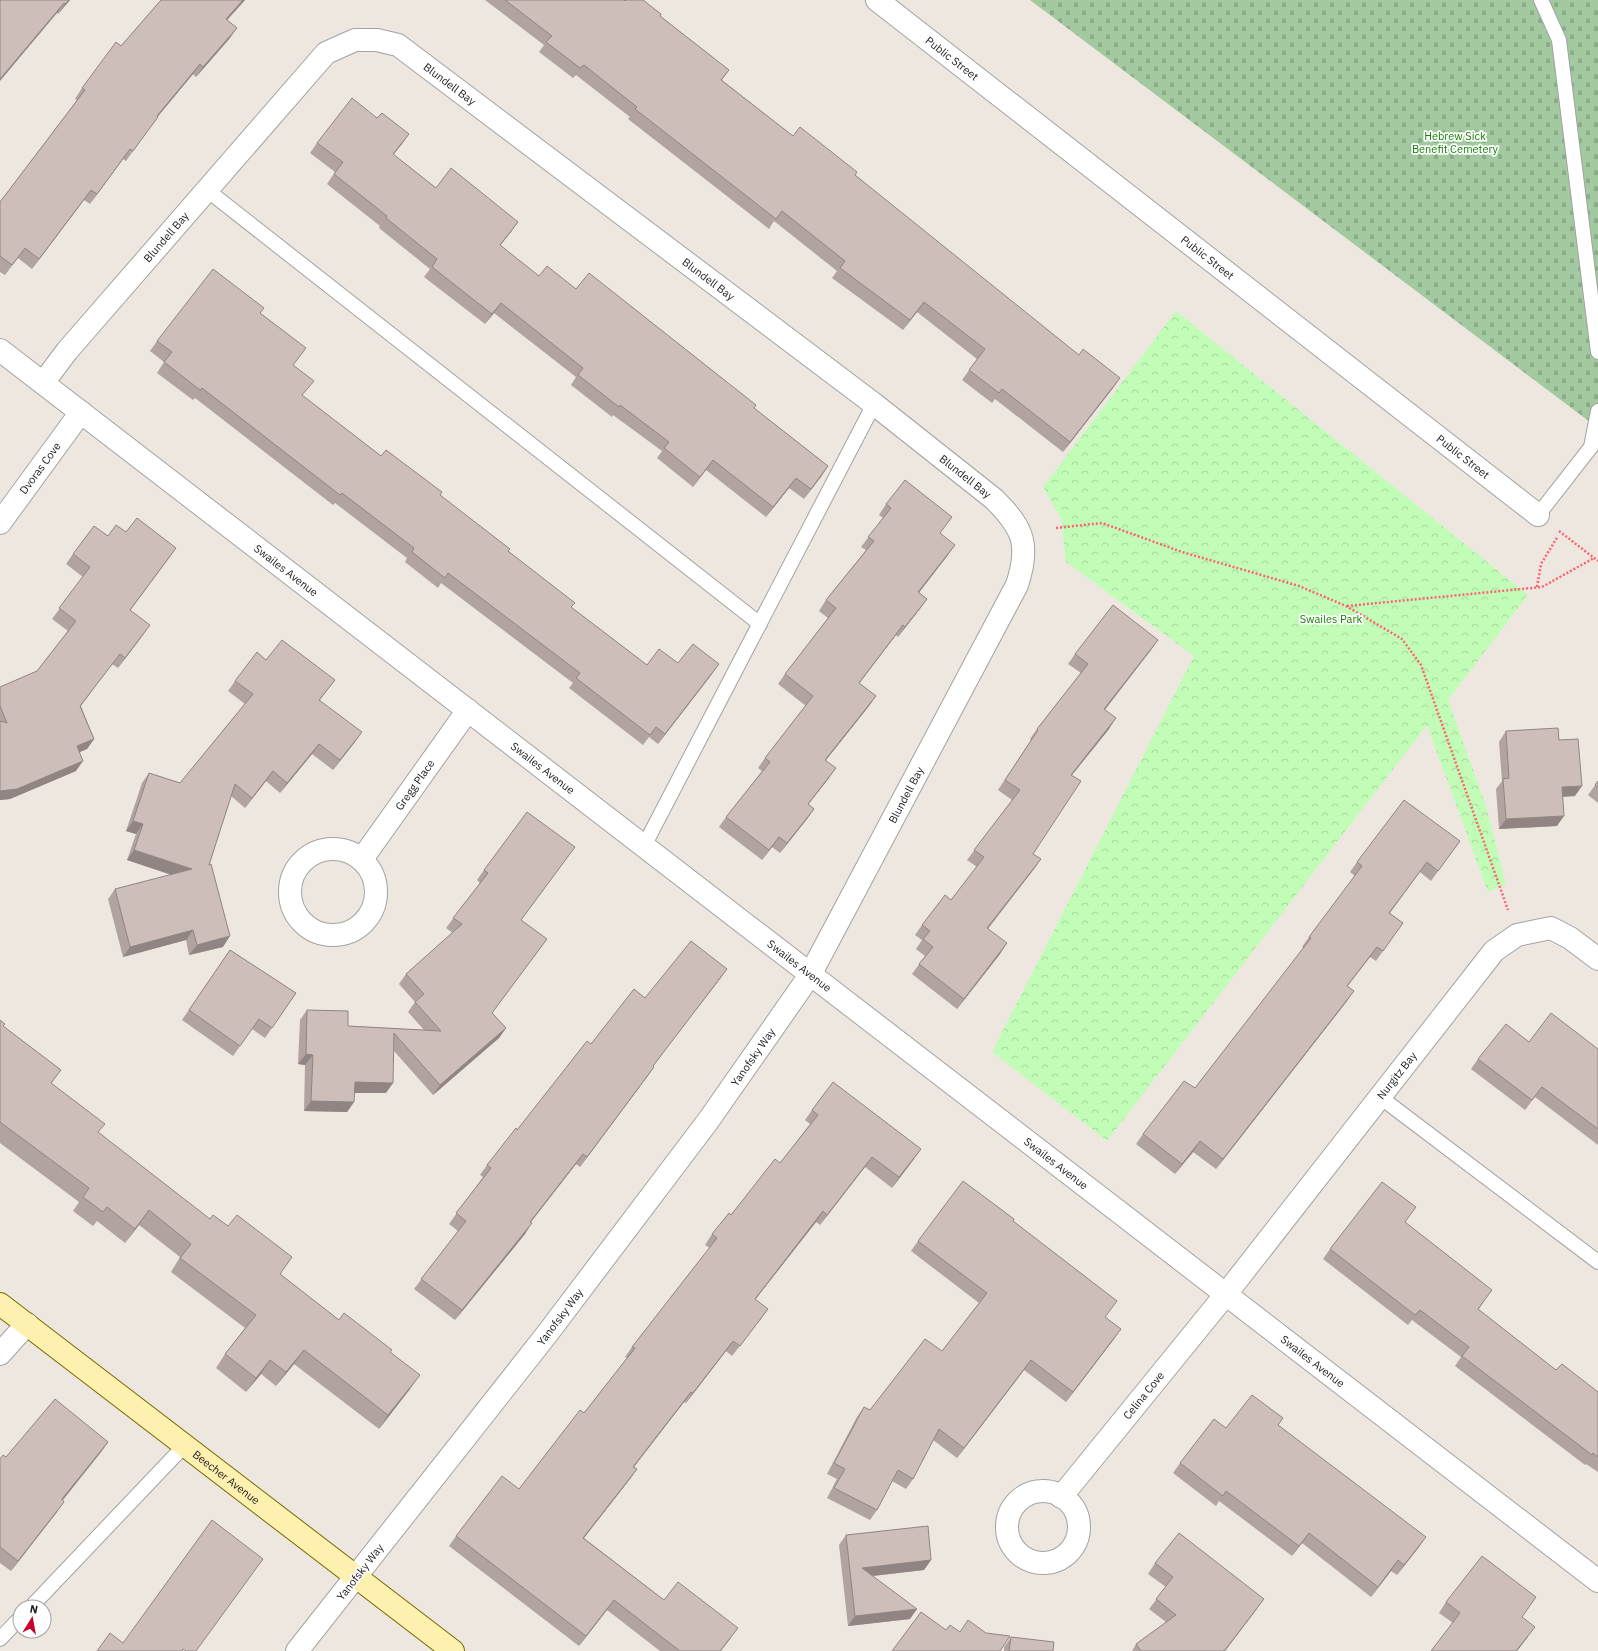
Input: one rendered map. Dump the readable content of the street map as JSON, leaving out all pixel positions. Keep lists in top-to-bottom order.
{
  "streets": {
    "street": [
      "Public Street",
      "Blundell Bay",
      "Dvoras Cove",
      "Swailes Avenue",
      "Gregg Place",
      "Yanofsky Way",
      "Nurgitz Bay",
      "Celina Cove",
      "Beecher Avenue"
    ]
  },
  "crossings": [
    ["Blundell Bay", "Swailes Avenue"],
    ["Blundell Bay", "Yanofsky Way"],
    ["Dvoras Cove", "Swailes Avenue"],
    ["Swailes Avenue", "Gregg Place"],
    ["Swailes Avenue", "Yanofsky Way"],
    ["Swailes Avenue", "Nurgitz Bay"],
    ["Swailes Avenue", "Celina Cove"],
    ["Yanofsky Way", "Beecher Avenue"],
    ["Nurgitz Bay", "Celina Cove"]
  ],
  "parks": ["Hebrew Sick Benefit Cemetery", "Swailes Park"],
  "north": "top"
}
